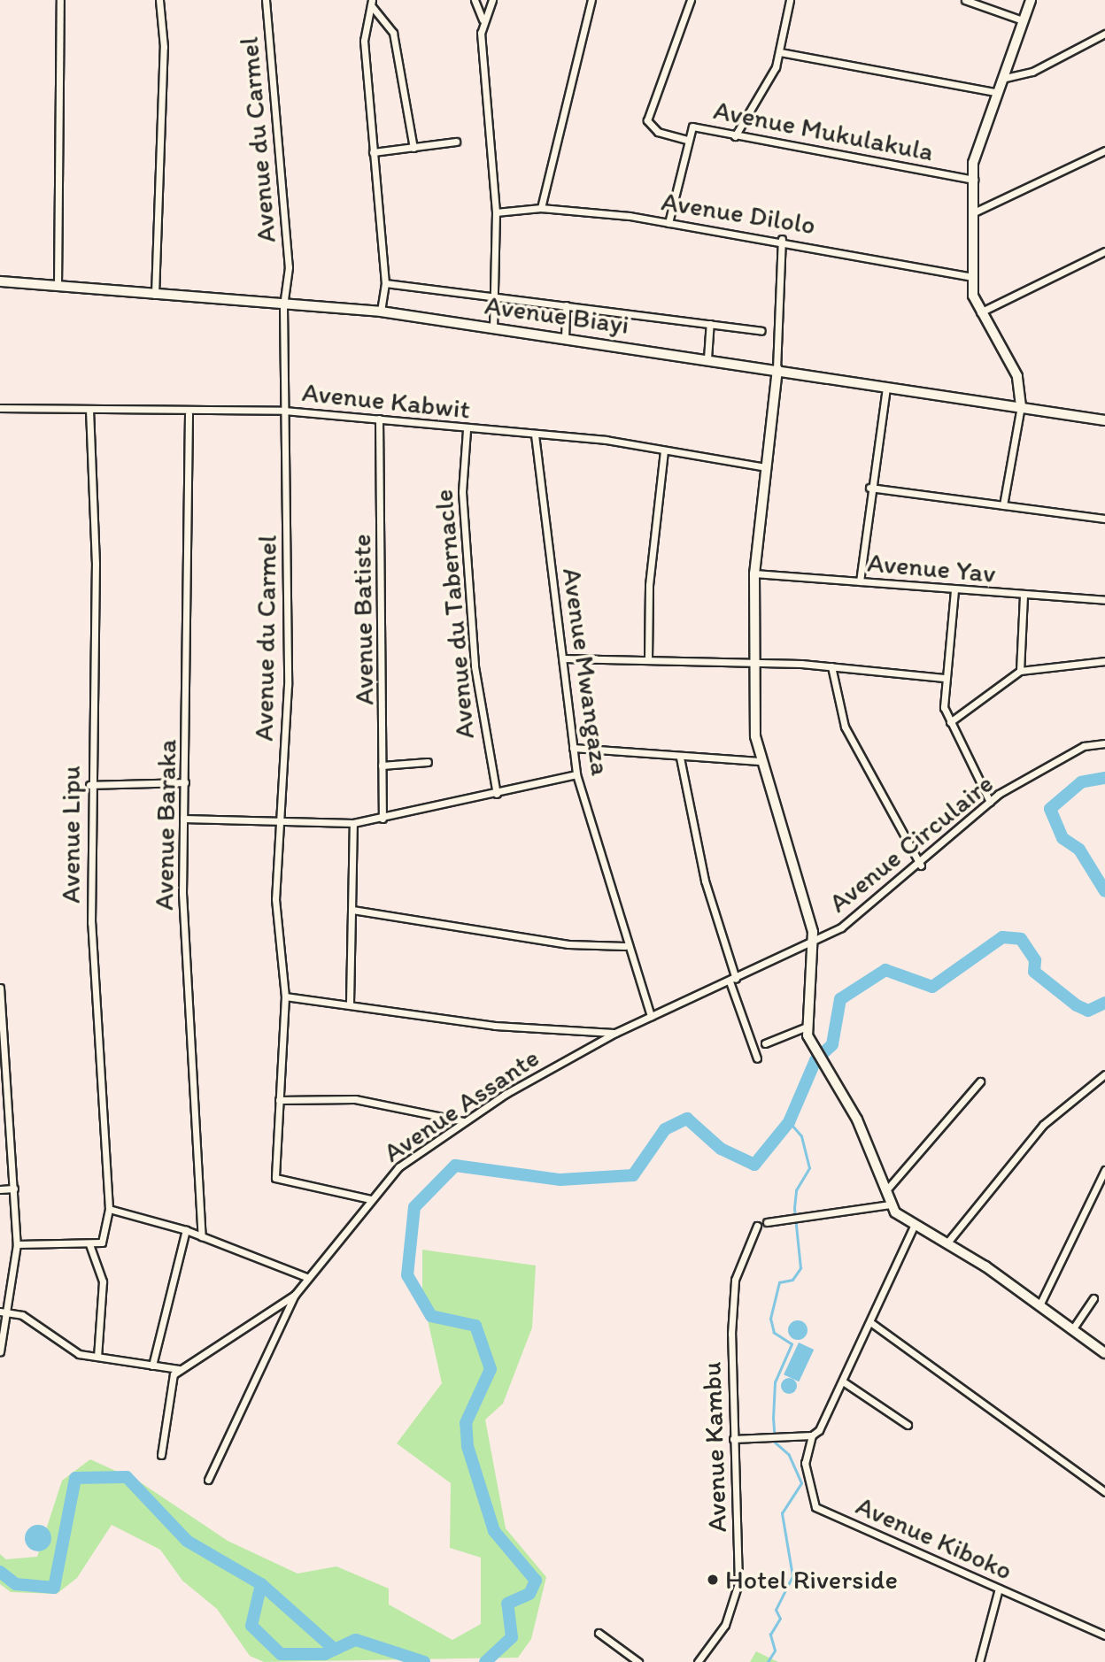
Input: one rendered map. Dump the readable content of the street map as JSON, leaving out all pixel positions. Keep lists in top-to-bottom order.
{
  "streets": {
    "street": [
      "Avenue Mukulakula",
      "Avenue du Carmel",
      "Avenue Dilolo",
      "Avenue Biayi",
      "Avenue Kabwit",
      "Avenue Yav",
      "Avenue du Tabernacle",
      "Avenue Batiste",
      "Avenue Mwangaza",
      "Avenue Baraka",
      "Avenue Lipu",
      "Avenue Circulaire",
      "Avenue Assante",
      "Avenue Kambu",
      "Avenue Kiboko"
    ]
  },
  "crossings": [
    ["Avenue Mukulakula", "Avenue Dilolo"],
    ["Avenue du Carmel", "Avenue Biayi"],
    ["Avenue du Carmel", "Avenue Kabwit"],
    ["Avenue du Carmel", "Avenue Assante"],
    ["Avenue Kabwit", "Avenue du Tabernacle"],
    ["Avenue Kabwit", "Avenue Batiste"],
    ["Avenue Kabwit", "Avenue Mwangaza"],
    ["Avenue Kabwit", "Avenue Baraka"],
    ["Avenue Kabwit", "Avenue Lipu"],
    ["Avenue Mwangaza", "Avenue Assante"],
    ["Avenue Circulaire", "Avenue Assante"]
  ],
  "places": ["Hotel Riverside"]
}
